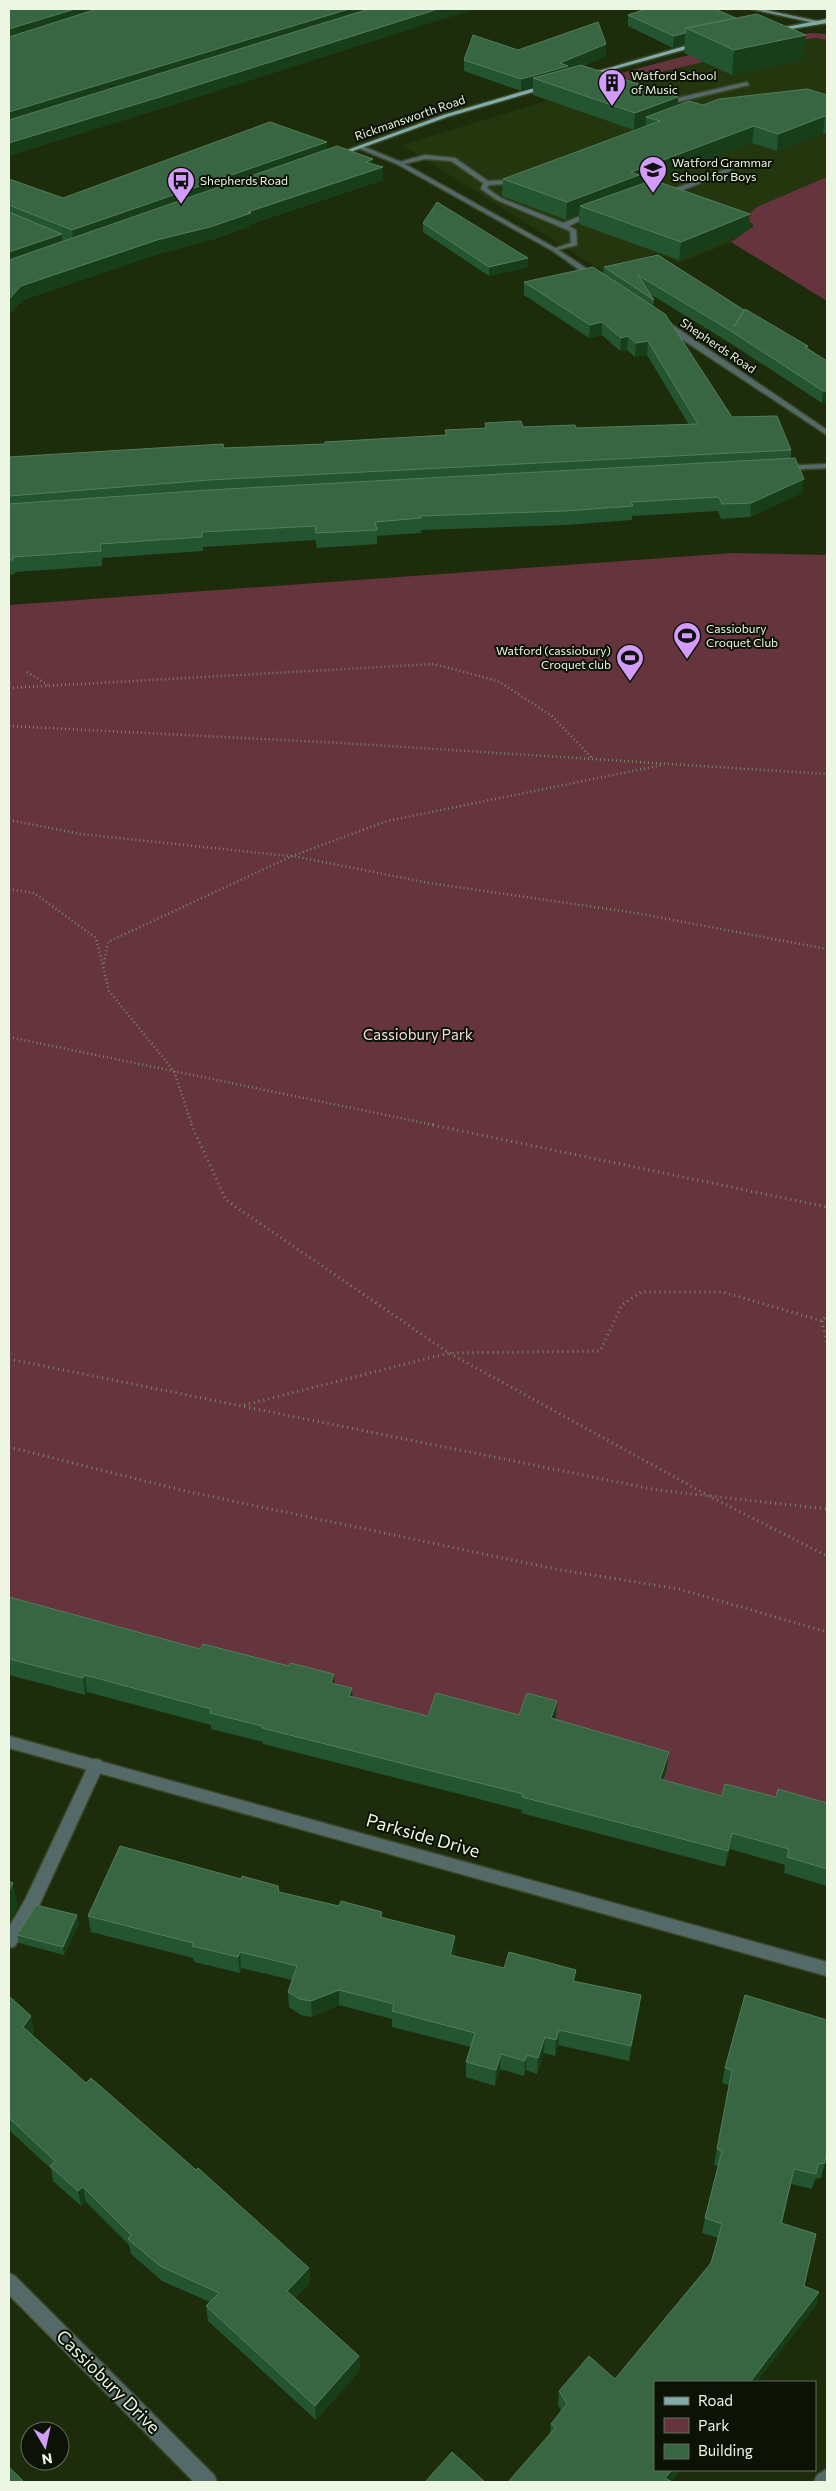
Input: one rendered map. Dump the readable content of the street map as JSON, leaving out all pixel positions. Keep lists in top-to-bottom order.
{
  "streets": {
    "main road": ["Rickmansworth Road"],
    "street": ["Shepherds Road", "Parkside Drive", "Cassiobury Drive"]
  },
  "parks": ["Cassiobury Park"],
  "places": {
    "building": ["Watford School of Music"],
    "school or university": ["Watford Grammar School for Boys"],
    "bus stop": ["Shepherds Road"],
    "sports": ["Cassiobury Croquet Club", "Watford (cassiobury) Croquet club"]
  },
  "legend": ["Road", "Park", "Building"],
  "north": "bottom"
}
